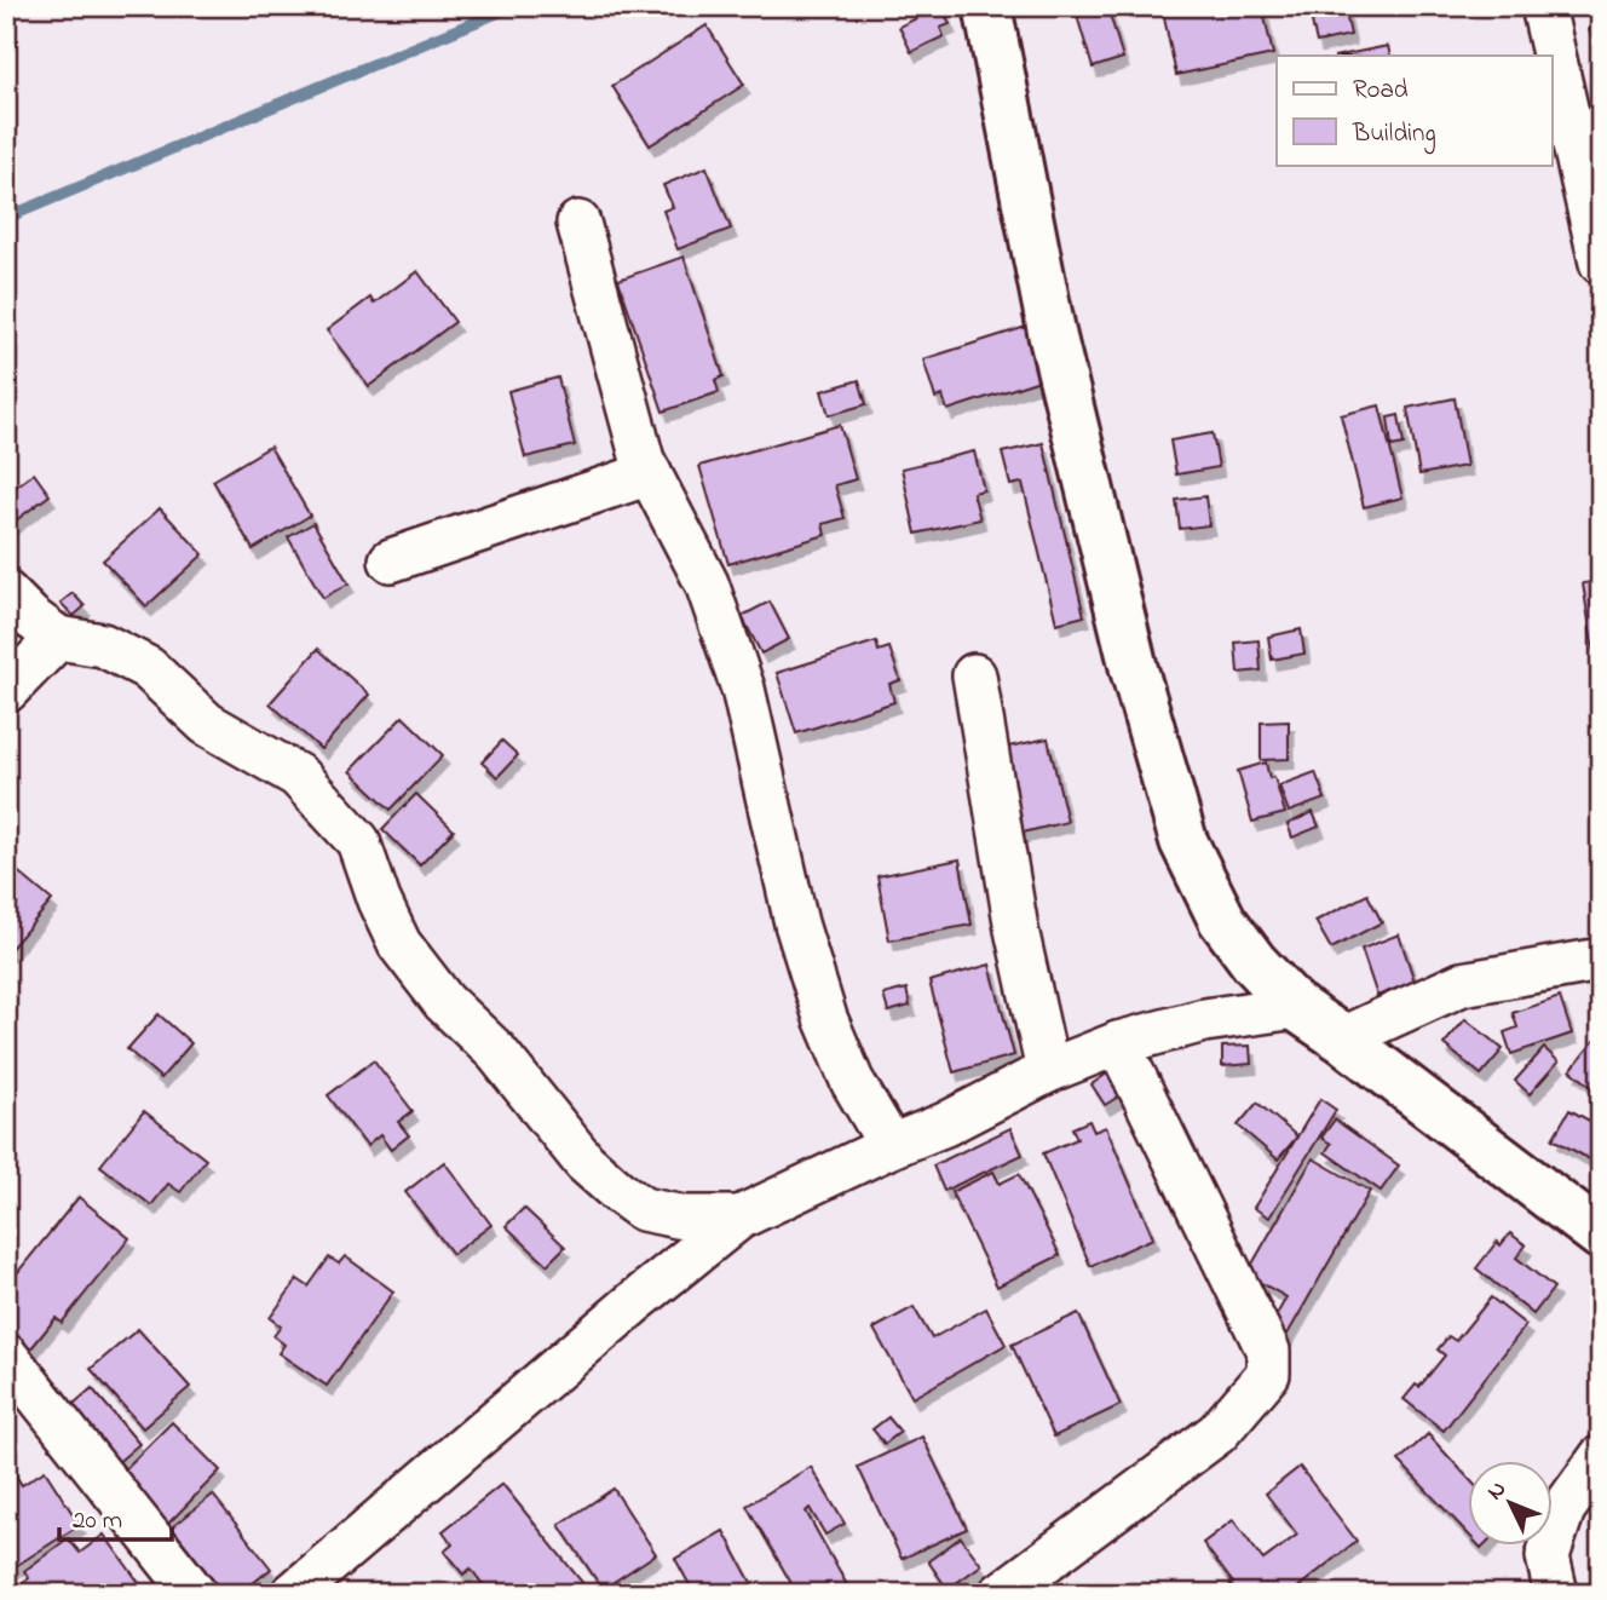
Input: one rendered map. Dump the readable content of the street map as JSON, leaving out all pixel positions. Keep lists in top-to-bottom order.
{
  "legend": ["Road", "Building"],
  "scale_bar": "20 m",
  "north": "top left"
}
